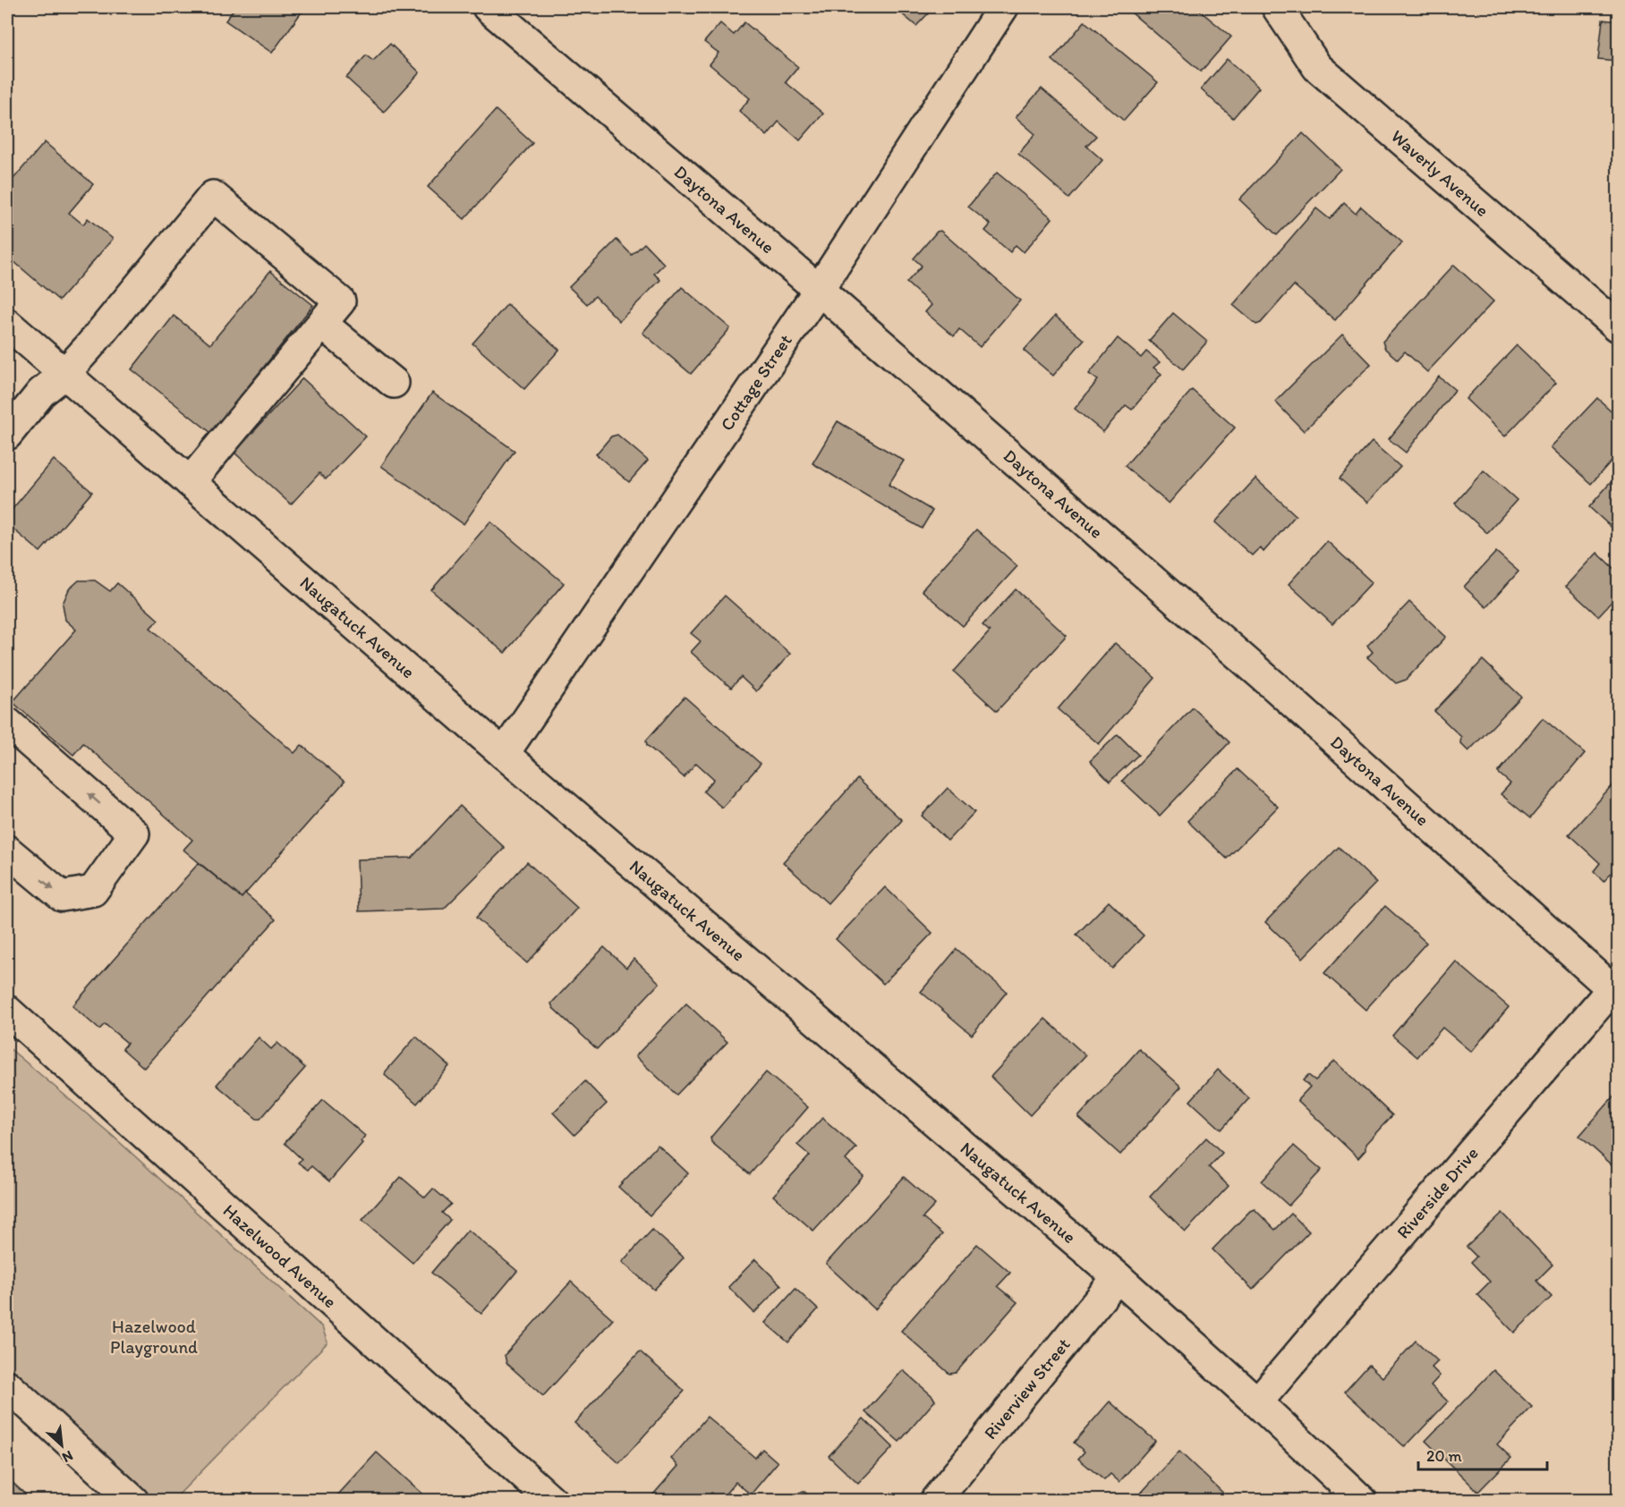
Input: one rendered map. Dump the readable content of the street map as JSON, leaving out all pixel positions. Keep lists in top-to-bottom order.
{
  "streets": {
    "street": [
      "Waverly Avenue",
      "Daytona Avenue",
      "Cottage Street",
      "Naugatuck Avenue",
      "Riverside Drive",
      "Hazelwood Avenue",
      "Riverview Street"
    ]
  },
  "crossings": [
    ["Daytona Avenue", "Cottage Street"],
    ["Daytona Avenue", "Riverside Drive"],
    ["Cottage Street", "Naugatuck Avenue"],
    ["Naugatuck Avenue", "Riverside Drive"],
    ["Naugatuck Avenue", "Riverview Street"]
  ],
  "parks": ["Hazelwood Playground"],
  "scale_bar": "20 m",
  "north": "bottom right"
}
